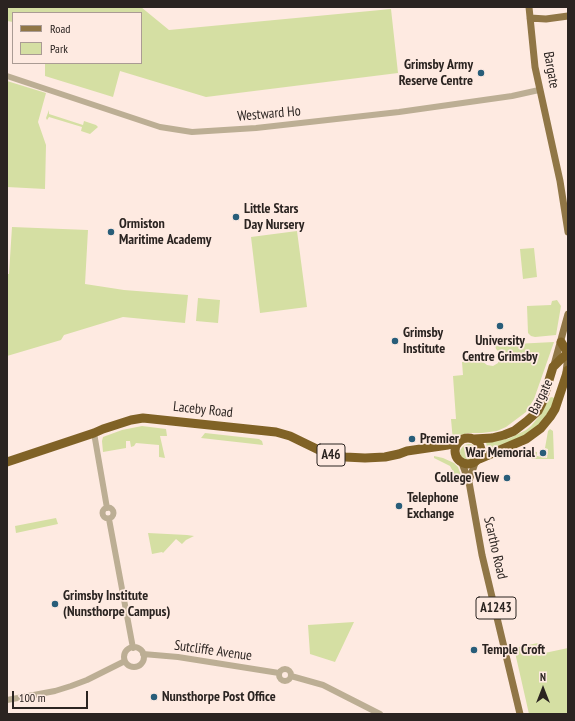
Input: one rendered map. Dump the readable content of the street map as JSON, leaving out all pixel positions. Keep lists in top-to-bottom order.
{
  "streets": {
    "highway": ["Bargate", "Laceby Road", "A46"],
    "main road": ["Scartho Road", "A1243"],
    "street": ["Westward Ho", "Sutcliffe Avenue"]
  },
  "crossings": [
    ["Bargate", "Westward Ho"],
    ["Bargate", "Laceby Road"],
    ["Bargate", "A46"],
    ["Bargate", "Scartho Road"],
    ["Laceby Road", "A46"],
    ["Laceby Road", "Scartho Road"],
    ["A46", "Scartho Road"]
  ],
  "places": [
    "Grimsby Army Reserve Centre",
    "Little Stars Day Nursery",
    "Ormiston Maritime Academy",
    "University Centre Grimsby",
    "Grimsby Institute",
    "Premier",
    "War Memorial",
    "College View",
    "Telephone Exchange",
    "Grimsby Institute (Nunsthorpe Campus)",
    "Temple Croft",
    "Nunsthorpe Post Office"
  ],
  "legend": ["Road", "Park"],
  "scale_bar": "100 m",
  "north": "top"
}
